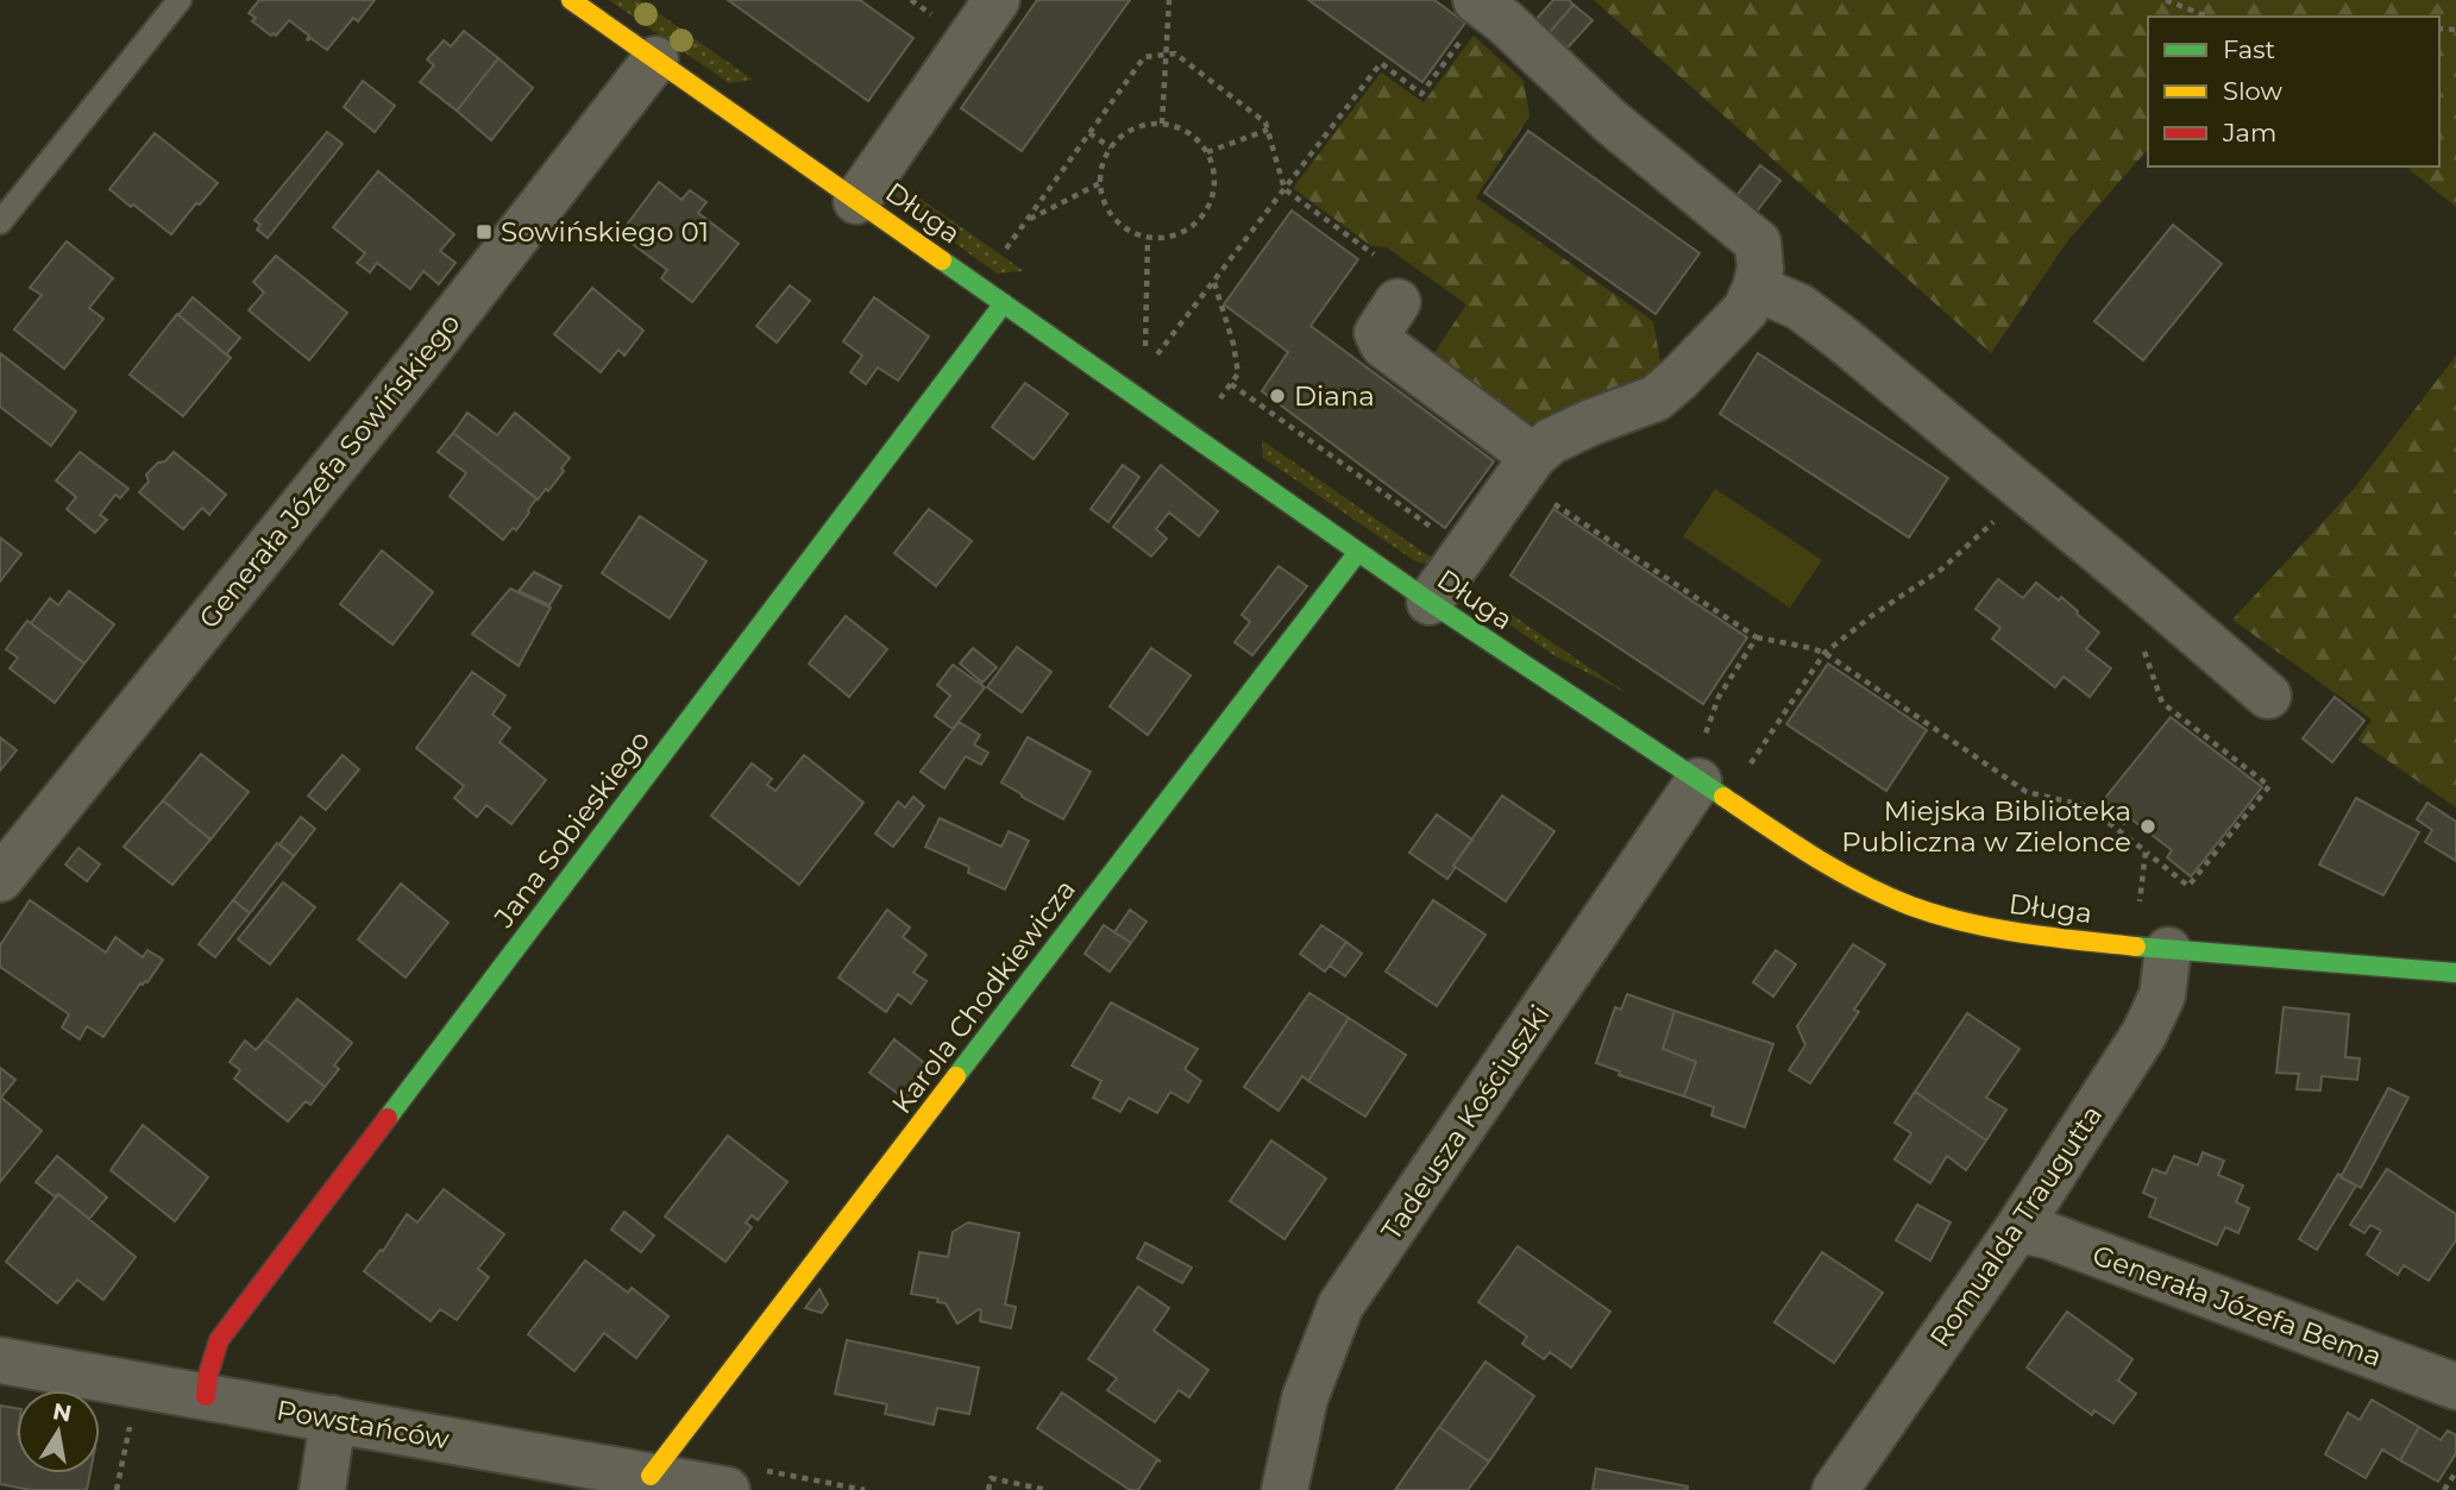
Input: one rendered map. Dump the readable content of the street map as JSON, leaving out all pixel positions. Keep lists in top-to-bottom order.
{
  "streets": {
    "street": [
      "Długa",
      "Generała Józefa Sowińskiego",
      "Jana Sobieskiego",
      "Karola Chodkiewicza",
      "Tadeusza Kościuszki",
      "Romualda Traugutta",
      "Generała Józefa Bema",
      "Powstańców"
    ]
  },
  "crossings": [
    ["Długa", "Generała Józefa Sowińskiego"],
    ["Długa", "Jana Sobieskiego"],
    ["Długa", "Karola Chodkiewicza"],
    ["Długa", "Tadeusza Kościuszki"],
    ["Długa", "Romualda Traugutta"],
    ["Jana Sobieskiego", "Powstańców"],
    ["Karola Chodkiewicza", "Powstańców"],
    ["Romualda Traugutta", "Generała Józefa Bema"]
  ],
  "places": {
    "transit": ["Sowińskiego 01"],
    "other": ["Diana", "Miejska Biblioteka Publiczna w Zielonce"]
  },
  "legend": ["Fast", "Slow", "Jam"],
  "north": "top"
}
